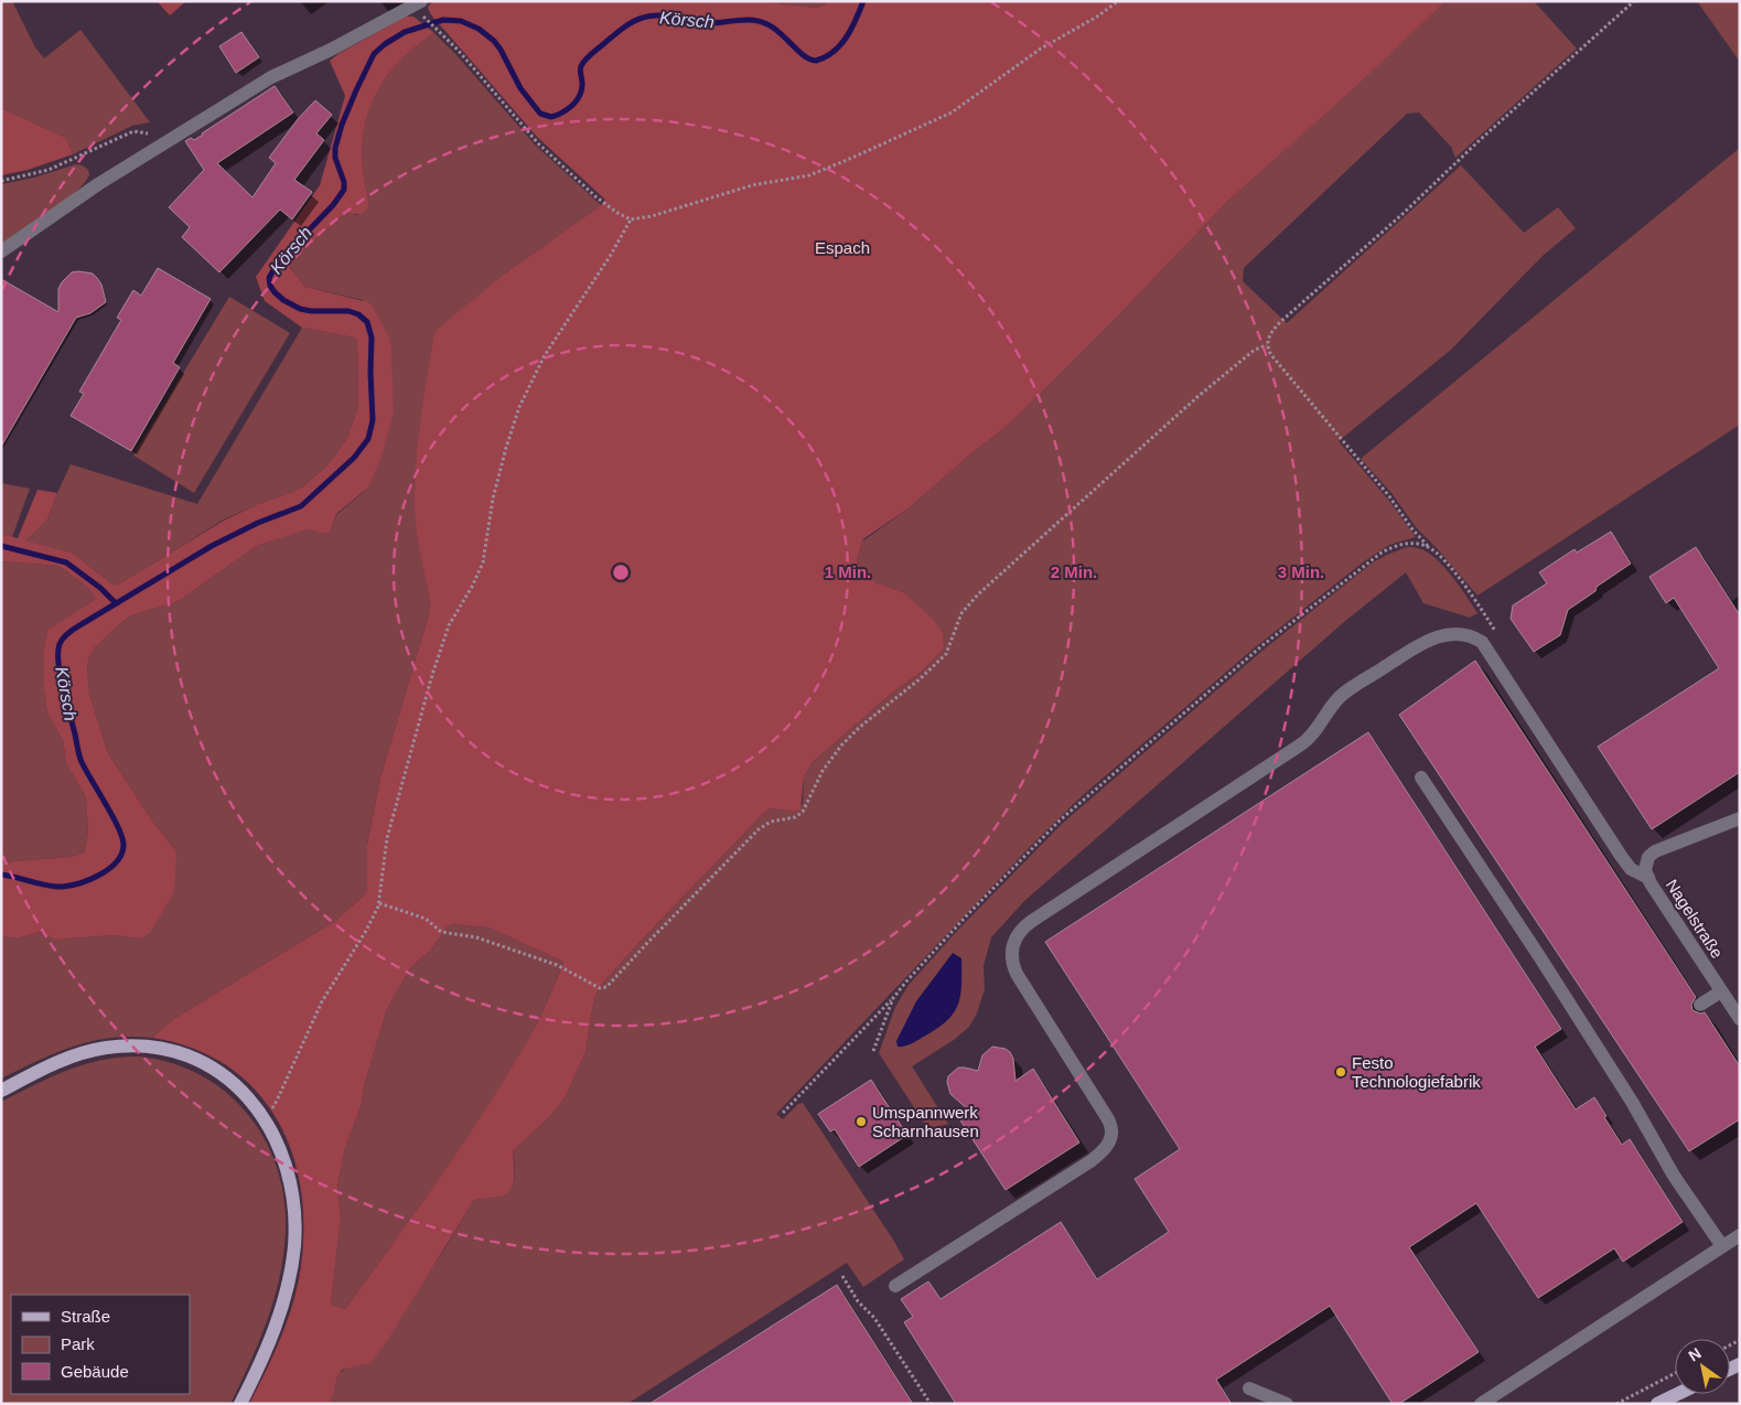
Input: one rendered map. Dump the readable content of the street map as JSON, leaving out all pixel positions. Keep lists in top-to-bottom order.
{
  "streets": {
    "street": ["Nagelstraße"]
  },
  "water": ["Körsch"],
  "parks": ["Espach"],
  "places": ["Festo Technologiefabrik", "Umspannwerk Scharnhausen"],
  "legend": ["Straße", "Park", "Gebäude"],
  "north": "top left",
  "rings": ["1 Min.", "2 Min.", "3 Min."]
}
